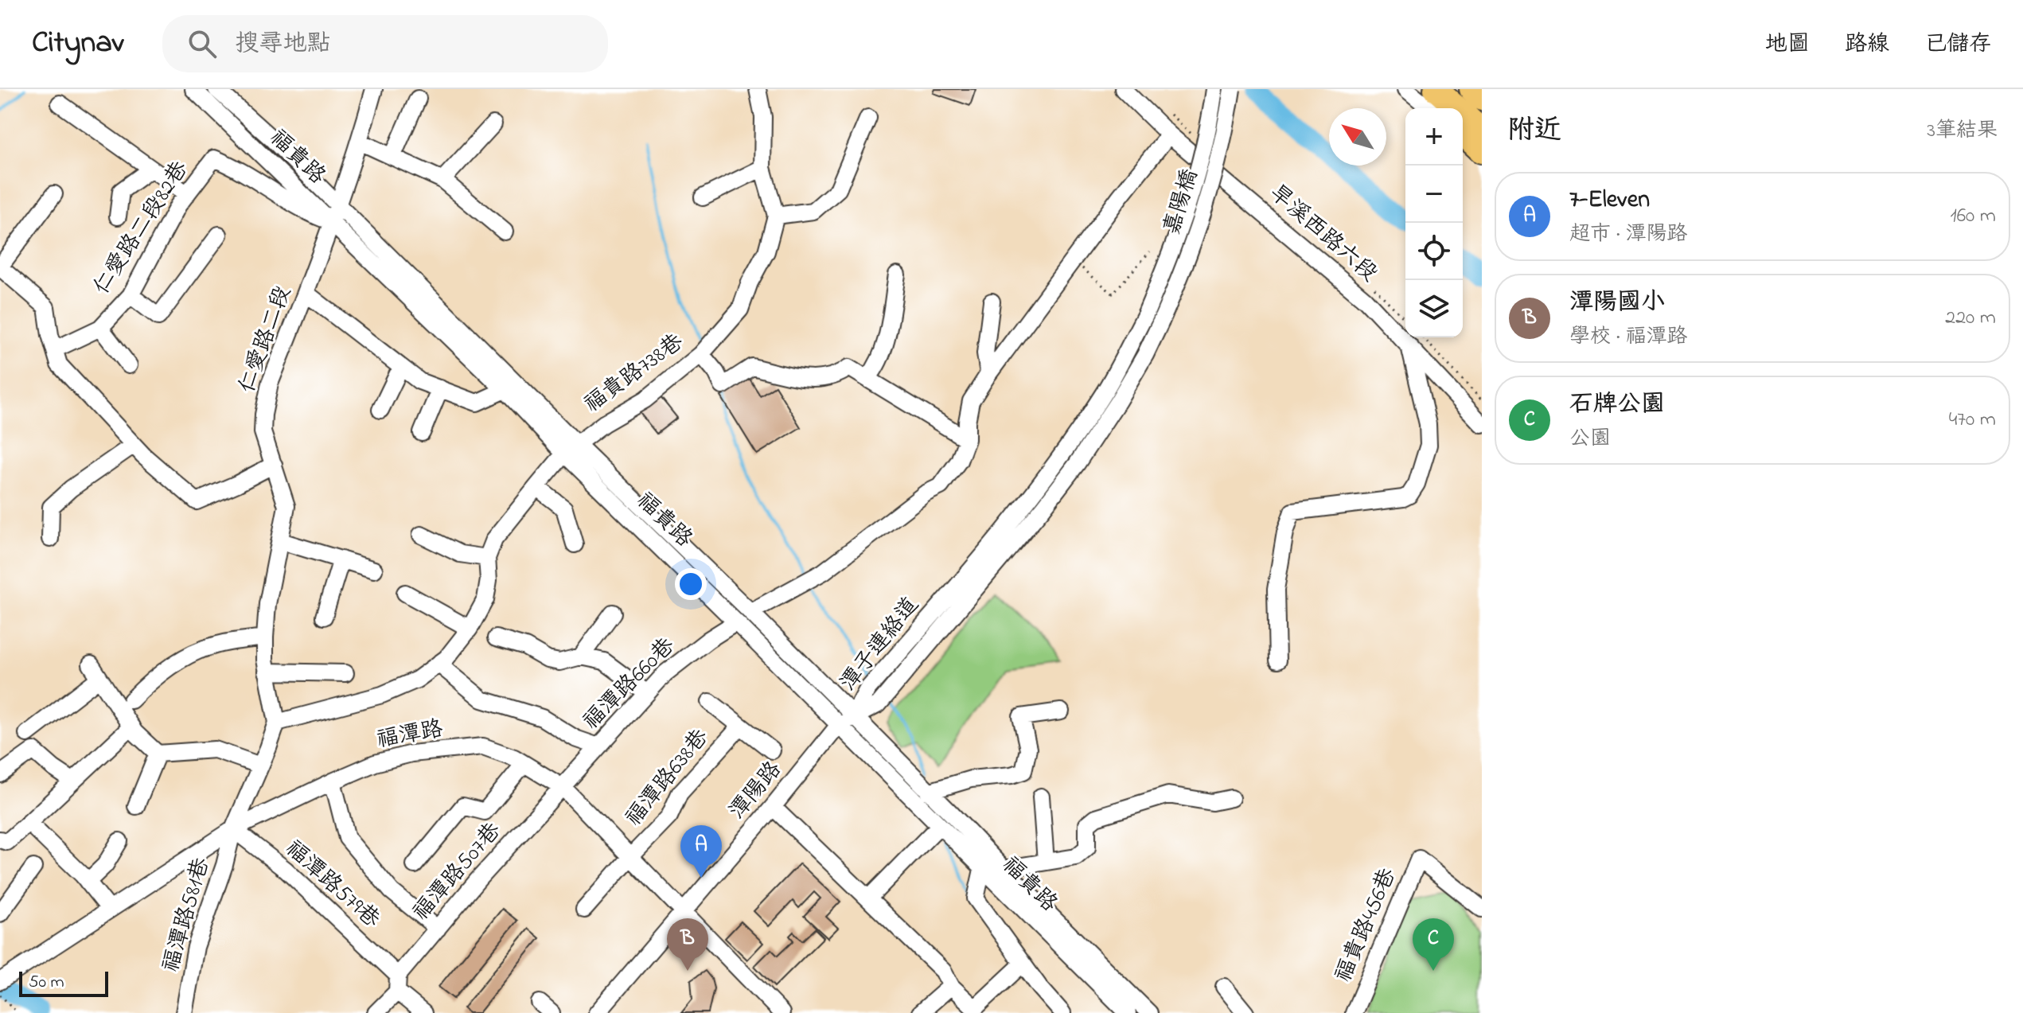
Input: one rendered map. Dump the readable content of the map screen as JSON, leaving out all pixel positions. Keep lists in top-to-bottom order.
{
  "streets": {
    "street": [
      "福貴路",
      "嘉陽橋",
      "仁愛路二段82巷",
      "旱溪西路六段",
      "仁愛路二段",
      "福貴路738巷",
      "潭子連絡道",
      "福潭路660巷",
      "福潭路",
      "福潭路638巷",
      "潭陽路",
      "福潭路507巷",
      "福潭路579巷",
      "福潭路581巷",
      "福貴路456巷"
    ]
  },
  "crossings": [
    ["福貴路", "仁愛路二段82巷"],
    ["福貴路", "仁愛路二段"],
    ["福貴路", "福貴路738巷"],
    ["福貴路", "潭子連絡道"],
    ["福貴路", "福潭路660巷"],
    ["福貴路", "潭陽路"],
    ["嘉陽橋", "潭子連絡道"],
    ["仁愛路二段82巷", "仁愛路二段"],
    ["潭子連絡道", "潭陽路"],
    ["福潭路660巷", "福潭路"],
    ["福潭路660巷", "福潭路507巷"],
    ["福潭路", "福潭路638巷"],
    ["福潭路", "潭陽路"],
    ["福潭路", "福潭路507巷"],
    ["福潭路", "福潭路579巷"],
    ["福潭路", "福潭路581巷"],
    ["福潭路507巷", "福潭路579巷"],
    ["福潭路579巷", "福潭路581巷"]
  ],
  "scale_bar": "50 m",
  "north": "top left",
  "page": {
    "header": "Citynav",
    "search": "搜尋地點",
    "nav": ["地圖", "路線", "已儲存"],
    "heading": ["附近", "3筆結果"],
    "map_buttons": ["+", "−"],
    "list": [
      {
        "mark": "A",
        "name": "7-Eleven",
        "note": "超市 · 潭陽路",
        "value": "160 m"
      },
      {
        "mark": "B",
        "name": "潭陽國小",
        "note": "學校 · 福潭路",
        "value": "220 m"
      },
      {
        "mark": "C",
        "name": "石牌公園",
        "note": "公園",
        "value": "470 m"
      }
    ],
    "pins": ["A", "B", "C"],
    "scale": "50 m"
  }
}
